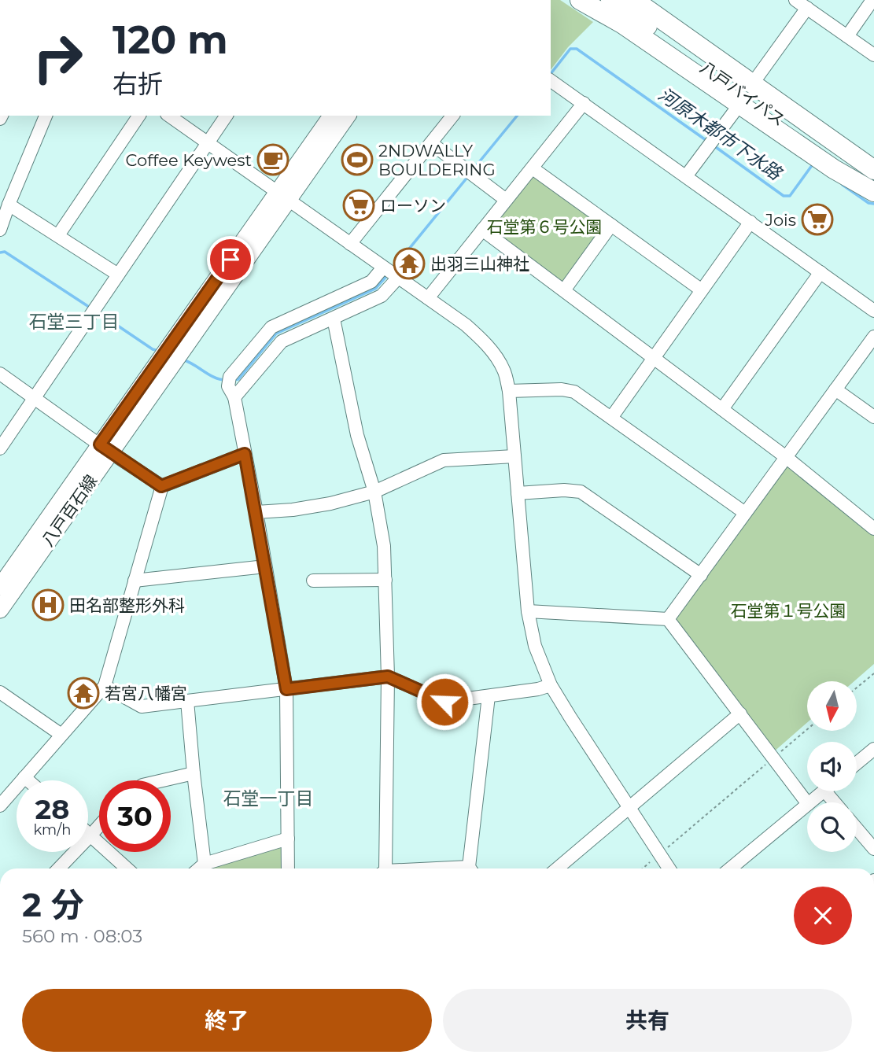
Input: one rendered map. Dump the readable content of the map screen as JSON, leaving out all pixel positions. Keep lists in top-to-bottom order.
{
  "streets": {
    "highway": ["八戸バイパス"],
    "main road": ["八戸百石線"]
  },
  "districts": ["石堂三丁目", "石堂一丁目"],
  "water": ["河原木都市下水路"],
  "parks": ["石堂第６号公園", "石堂第１号公園"],
  "places": {
    "cafe": ["Coffee Keywest"],
    "sports": ["2NDWALLY BOULDERING"],
    "supermarket": ["ローソン", "Jois"],
    "temple": ["出羽三山神社", "若宮八幡宮"],
    "hospital": ["田名部整形外科"]
  },
  "north": "bottom",
  "page": {
    "turn": ["120 m", "右折"],
    "speed": "28 km/h",
    "limit": "30",
    "heading": ["2 分", "560 m · 08:03"],
    "buttons": ["終了", "共有"]
  }
}
